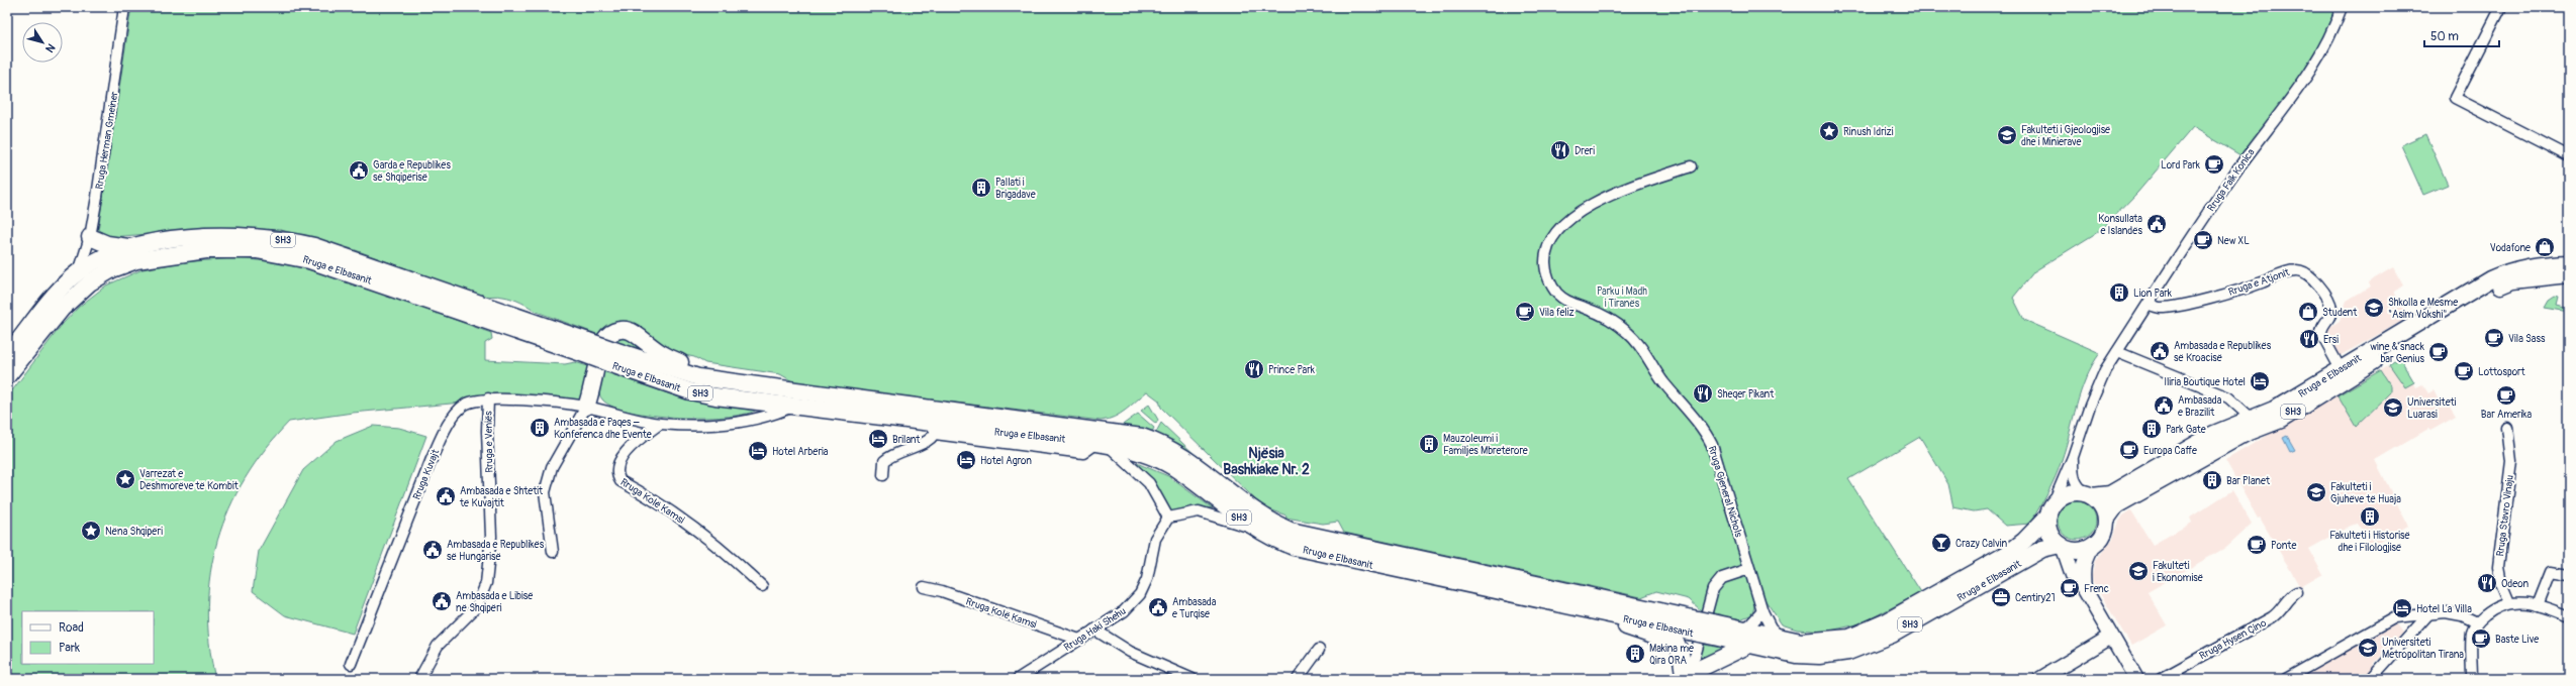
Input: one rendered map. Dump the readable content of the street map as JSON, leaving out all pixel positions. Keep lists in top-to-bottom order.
{
  "streets": {
    "main road": ["SH3", "Rruga e Elbasanit"],
    "street": [
      "Rruga Herman Gmeiner",
      "Rruga Faik Konica",
      "Rruga e Atjonit",
      "Rruga e Veniës",
      "Rruga Kuvajt",
      "Rruga Gjeneral Nichols",
      "Rruga Kolë Kamsi",
      "Rruga Stavro Vinaju",
      "Rruga Haki Shehu",
      "Rruga Hysen Çino"
    ]
  },
  "crossings": [
    ["Rruga Herman Gmeiner", "Rruga e Elbasanit"],
    ["Rruga Faik Konica", "Rruga e Atjonit"],
    ["SH3", "Rruga e Elbasanit"],
    ["Rruga e Elbasanit", "Rruga e Atjonit"],
    ["Rruga e Elbasanit", "Rruga Kuvajt"],
    ["Rruga e Elbasanit", "Rruga Gjeneral Nichols"],
    ["Rruga e Veniës", "Rruga Kuvajt"],
    ["Rruga Kuvajt", "Rruga Kolë Kamsi"],
    ["Rruga Kolë Kamsi", "Rruga Haki Shehu"]
  ],
  "districts": ["Njësia Bashkiake Nr. 2"],
  "parks": ["Parku i Madh i Tiranës"],
  "places": {
    "place": ["Rinush Idrizi", "Varrezat e Dëshmorëve të Kombit", "Nëna Shqipëri"],
    "school or university": [
      "Fakulteti i Gjeologjisë dhe i Minierave",
      "Shkolla e Mesme \"Asim Vokshi\"",
      "Universiteti Luarasi",
      "Fakulteti i Gjuhëve të Huaja",
      "Fakulteti i Ekonomisë",
      "Universiteti Metropolitan Tirana"
    ],
    "restaurant": [
      "Dreri",
      "Ersi",
      "Prince Park",
      "Sheqer Pikant",
      "Odeon"
    ],
    "cafe": [
      "Lord Park",
      "New XL",
      "Vila feliz",
      "Vila Sass",
      "wine & snack bar Genius",
      "Lottosport",
      "Bar Amerika",
      "Europa Caffe",
      "Ponte",
      "Frenc",
      "Baste Live"
    ],
    "public building": [
      "Garda e Republikës së Shqipërisë",
      "Konsullata e Islandës",
      "Ambasada e Republikës së Kroacisë",
      "Ambasada e Brazilit",
      "Ambasada e Shtetit të Kuvajtit",
      "Ambasada e Republikës së Hungarisë",
      "Ambasada e Libisë në Shqipëri",
      "Ambasada e Turqisë"
    ],
    "building": [
      "Pallati i Brigadave",
      "Lion Park",
      "Ambasada e Paqes – Konferenca dhe Evente",
      "Park Gate",
      "Mauzoleumi i Familjes Mbretërore",
      "Bar Planet",
      "Fakulteti i Historisë dhe i Filologjisë",
      "Makina me Qira ORA"
    ],
    "shop": ["Vodafone", "Student"],
    "hotel": [
      "Iliria Boutique Hotel",
      "Brilant",
      "Hotel Arbëria",
      "Hotel Agron",
      "Hotel La Villa"
    ],
    "bar": ["Crazy Calvin"],
    "office": ["Centiry21"]
  },
  "legend": ["Road", "Park"],
  "scale_bar": "50 m",
  "north": "bottom right"
}
